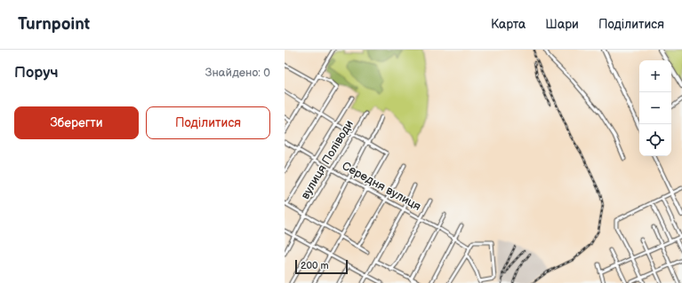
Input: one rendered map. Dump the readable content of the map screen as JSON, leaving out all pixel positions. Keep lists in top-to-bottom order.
{
  "streets": {
    "street": ["вулиця Поліводи", "Середня вулиця"]
  },
  "crossings": [
    ["вулиця Поліводи", "Середня вулиця"]
  ],
  "scale_bar": "200 m",
  "page": {
    "header": "Turnpoint",
    "nav": ["Карта", "Шари", "Поділитися"],
    "heading": ["Поруч", "Знайдено: 0"],
    "map_buttons": ["+", "−"],
    "buttons": ["Зберегти", "Поділитися"],
    "scale": "200 m"
  }
}
